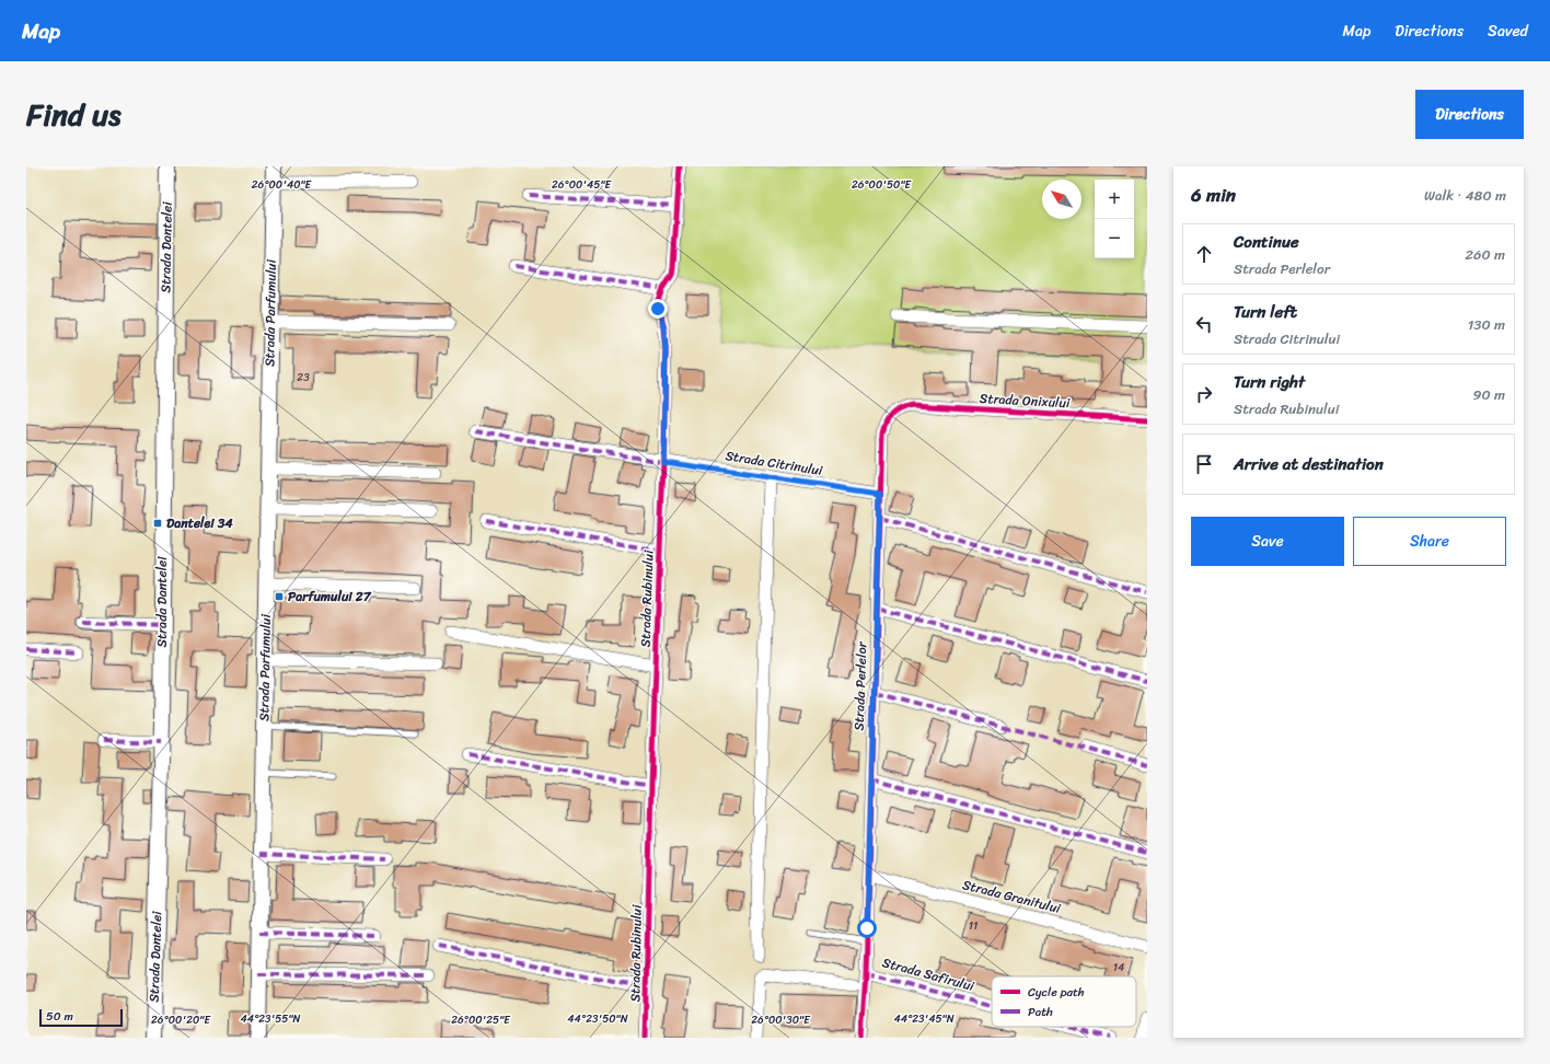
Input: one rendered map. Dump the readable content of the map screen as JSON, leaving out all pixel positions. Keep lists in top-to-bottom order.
{
  "streets": {
    "street": [
      "Strada Dantelei",
      "Strada Parfumului",
      "Strada Onixului",
      "Strada Citrinului",
      "Strada Rubinului",
      "Strada Perlelor",
      "Strada Granitului",
      "Strada Safirului"
    ]
  },
  "crossings": [
    ["Strada Onixului", "Strada Perlelor"],
    ["Strada Citrinului", "Strada Rubinului"],
    ["Strada Citrinului", "Strada Perlelor"],
    ["Strada Perlelor", "Strada Granitului"],
    ["Strada Perlelor", "Strada Safirului"]
  ],
  "places": {
    "transit": ["Dantelei 34", "Parfumului 27"]
  },
  "house_numbers": ["23", "11", "14"],
  "legend": ["Cycle path", "Path"],
  "scale_bar": "50 m",
  "north": "top left",
  "page": {
    "header": "Map",
    "nav": ["Map", "Directions", "Saved"],
    "title": "Find us",
    "buttons": [
      "Directions",
      ["Save", "Share"]
    ],
    "heading": ["6 min", "Walk · 480 m"],
    "map_buttons": ["+", "−"],
    "list": [
      ["Continue", "Strada Perlelor", "260 m"],
      ["Turn left", "Strada Citrinului", "130 m"],
      ["Turn right", "Strada Rubinului", "90 m"],
      "Arrive at destination"
    ],
    "scale": "50 m"
  },
  "coordinates": [
    "26°00'40\"E",
    "26°00'45\"E",
    "26°00'50\"E",
    "44°23'55\"N",
    "44°23'50\"N",
    "44°23'45\"N",
    "26°00'20\"E",
    "26°00'25\"E",
    "26°00'30\"E"
  ]
}
